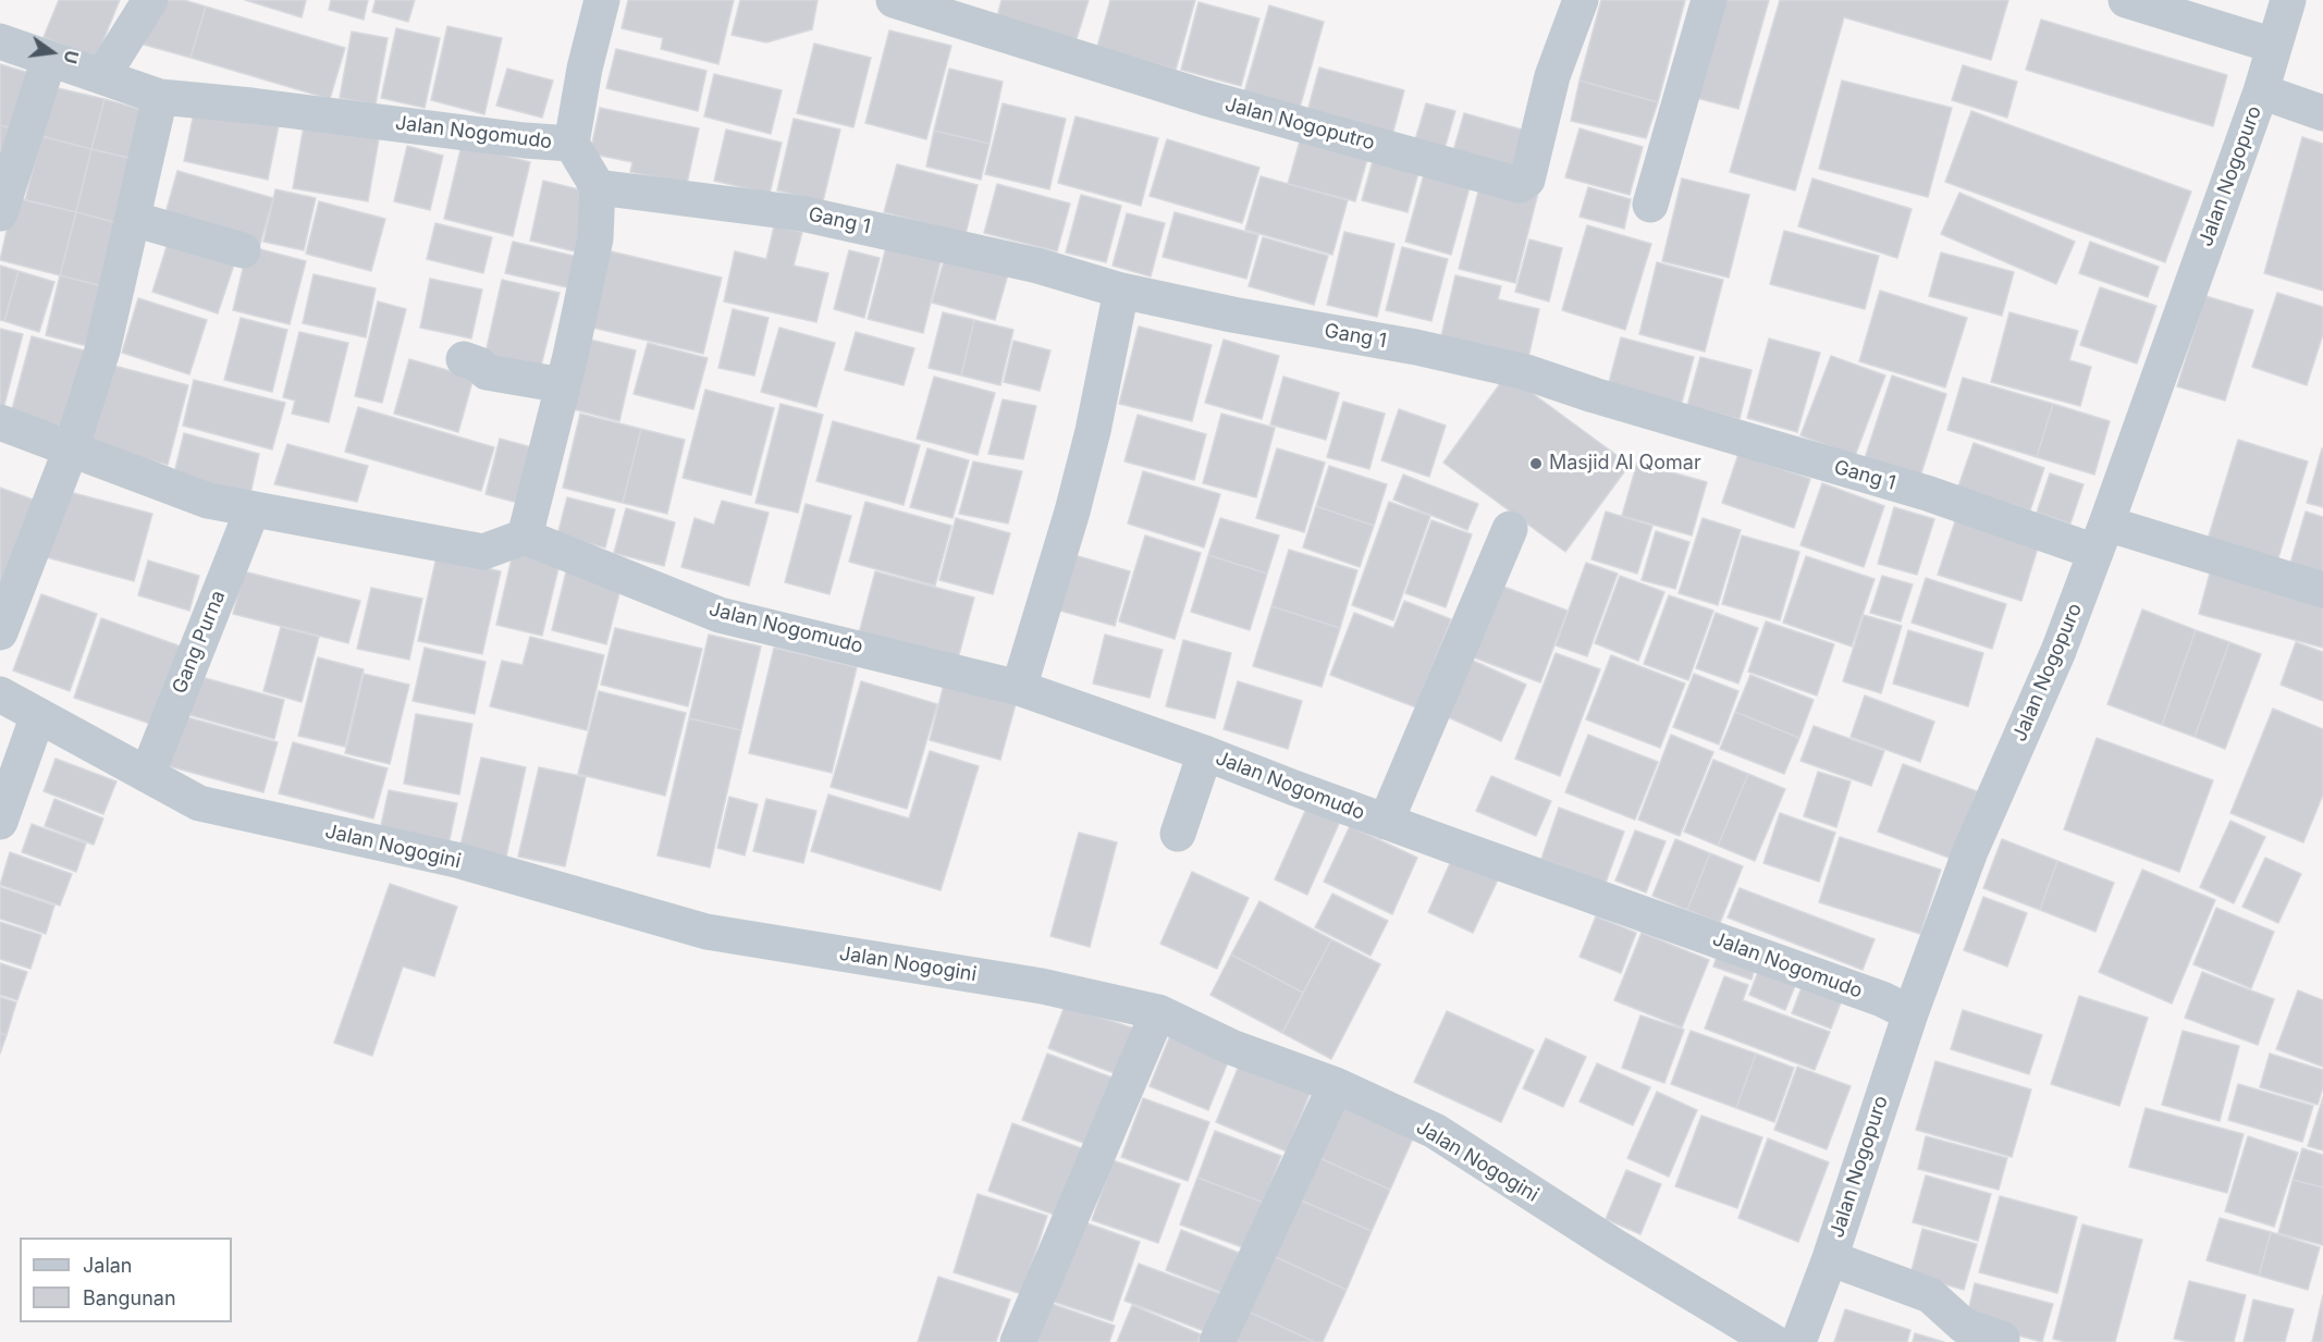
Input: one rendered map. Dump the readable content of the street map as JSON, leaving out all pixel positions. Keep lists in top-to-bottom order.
{
  "streets": {
    "street": [
      "Jalan Nogoputro",
      "Jalan Nogomudo",
      "Jalan Nogopuro",
      "Gang 1",
      "Gang Purna",
      "Jalan Nogogini"
    ]
  },
  "crossings": [
    ["Jalan Nogomudo", "Jalan Nogopuro"],
    ["Jalan Nogomudo", "Gang 1"],
    ["Jalan Nogopuro", "Gang 1"],
    ["Gang Purna", "Jalan Nogogini"]
  ],
  "places": ["Masjid Al Qomar"],
  "legend": ["Jalan", "Bangunan"],
  "north": "right"
}
